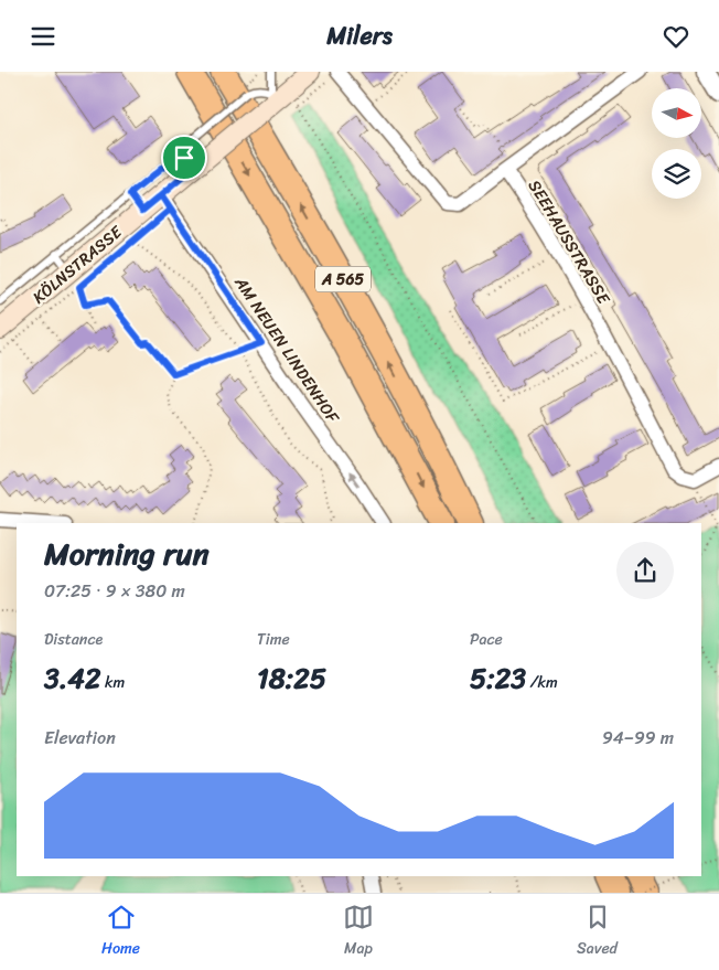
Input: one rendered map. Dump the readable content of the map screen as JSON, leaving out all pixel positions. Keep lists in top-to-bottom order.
{
  "streets": {
    "highway": ["A 565"],
    "main road": ["KÖLNSTRASSE"],
    "street": ["SEEHAUSSTRASSE", "AM NEUEN LINDENHOF"]
  },
  "crossings": [
    ["KÖLNSTRASSE", "AM NEUEN LINDENHOF"]
  ],
  "one_way": ["AM NEUEN LINDENHOF"],
  "north": "right",
  "page": {
    "header": "Milers",
    "heading": ["Morning run", "07:25 · 9 × 380 m"],
    "stats": [
      ["Distance", "3.42 km"],
      ["Time", "18:25"],
      ["Pace", "5:23 /km"]
    ],
    "chart": ["Elevation", "94–99 m"],
    "tabs": ["Home", "Map", "Saved"]
  }
}
